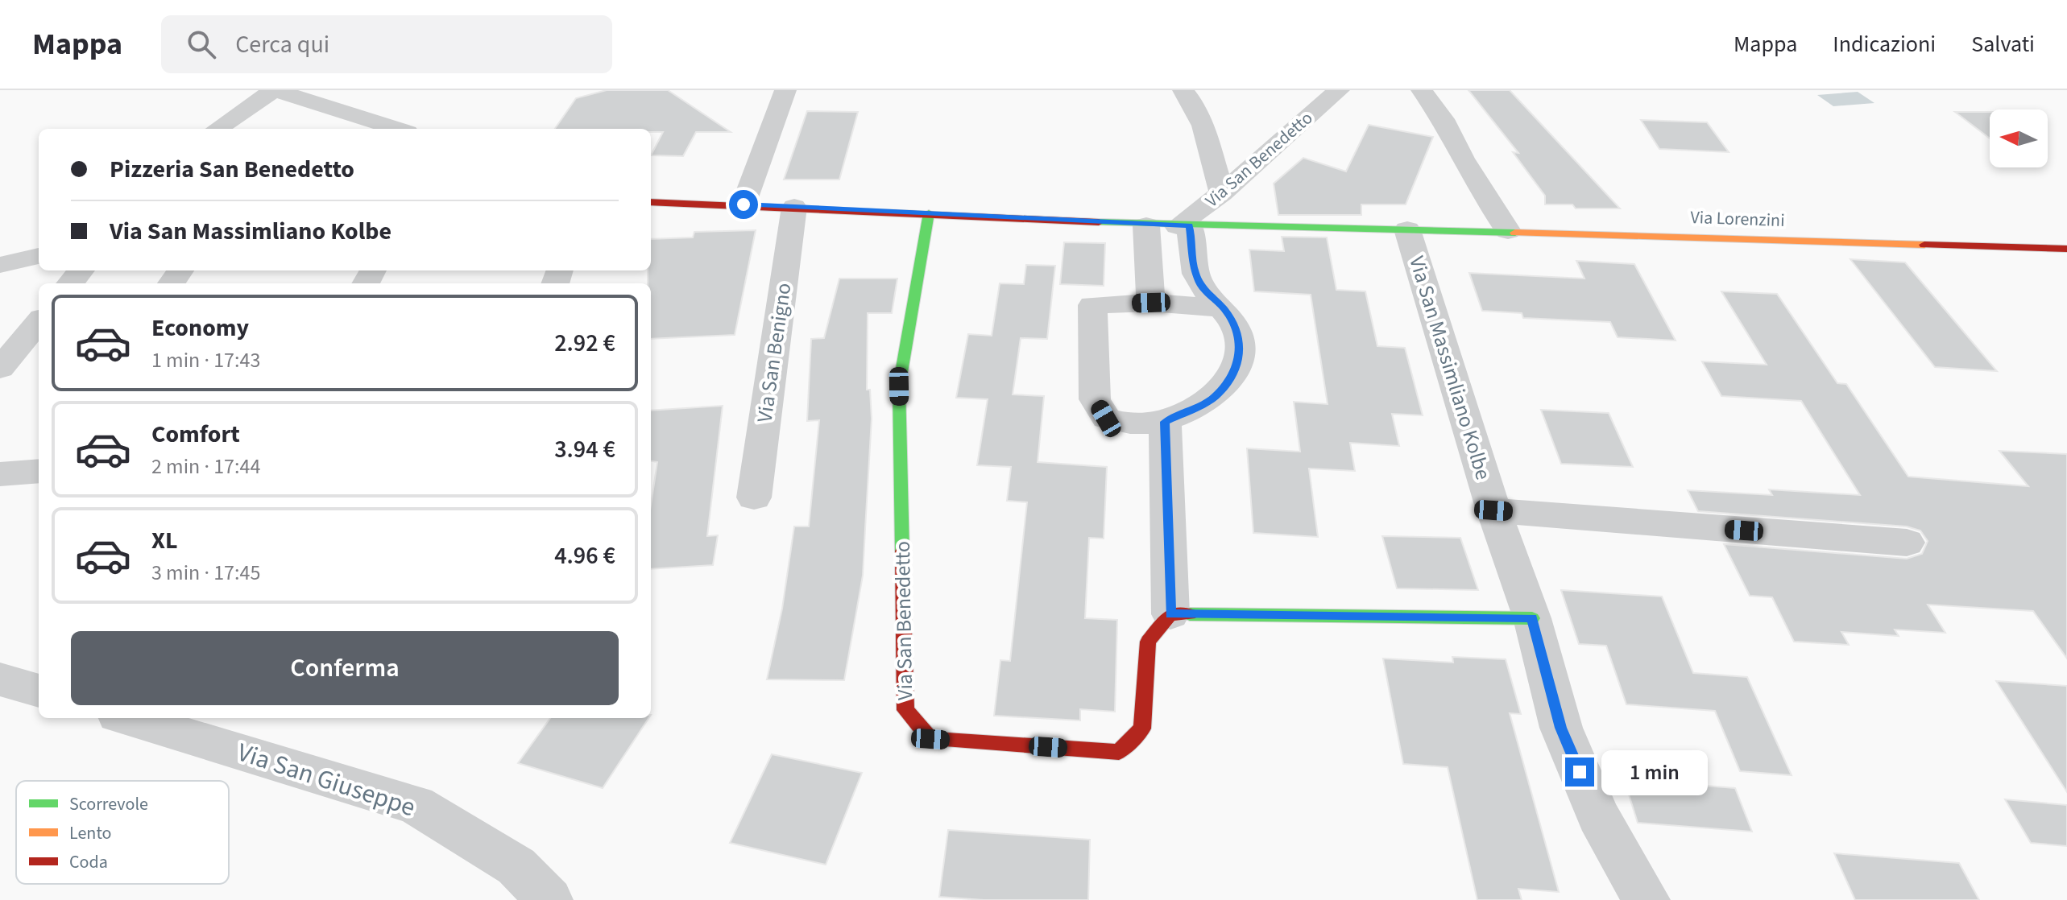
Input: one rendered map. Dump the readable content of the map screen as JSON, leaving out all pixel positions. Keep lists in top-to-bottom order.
{
  "streets": {
    "street": [
      "Via San Benedetto",
      "Via Lorenzini",
      "Via San Benigno",
      "Via San Massimliano Kolbe",
      "Via San Giuseppe"
    ]
  },
  "crossings": [
    ["Via San Benedetto", "Via Lorenzini"],
    ["Via Lorenzini", "Via San Massimliano Kolbe"]
  ],
  "legend": ["Scorrevole", "Lento", "Coda"],
  "north": "left",
  "page": {
    "header": "Mappa",
    "search": "Cerca qui",
    "nav": ["Mappa", "Indicazioni", "Salvati"],
    "banner": ["Pizzeria San Benedetto", "Via San Massimliano Kolbe"],
    "list": [
      {
        "name": "Economy",
        "note": "1 min · 17:43",
        "value": "2.92 €"
      },
      {
        "name": "Comfort",
        "note": "2 min · 17:44",
        "value": "3.94 €"
      },
      {
        "name": "XL",
        "note": "3 min · 17:45",
        "value": "4.96 €"
      }
    ],
    "buttons": "Conferma",
    "bubble": "1 min"
  }
}
